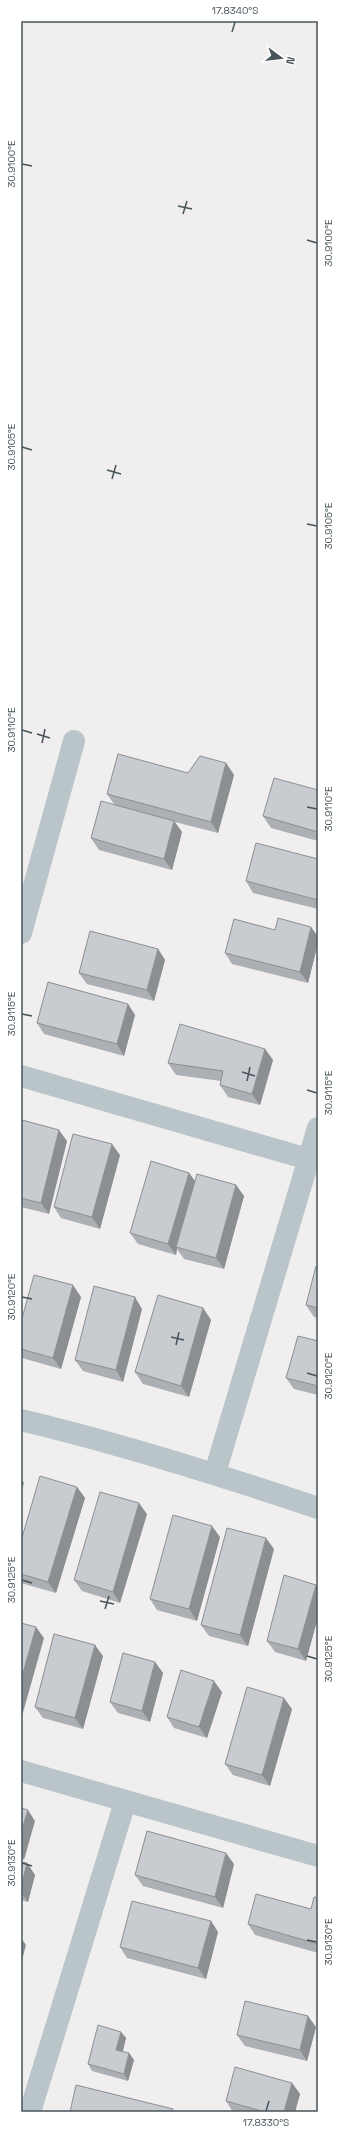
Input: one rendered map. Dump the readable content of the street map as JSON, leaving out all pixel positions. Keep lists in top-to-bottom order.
{
  "north": "right",
  "coordinates": [
    "17.8340°S",
    "30.9100°E",
    "30.9105°E",
    "30.9110°E",
    "30.9115°E",
    "30.9120°E",
    "30.9125°E",
    "30.9130°E",
    "17.8330°S"
  ]
}
